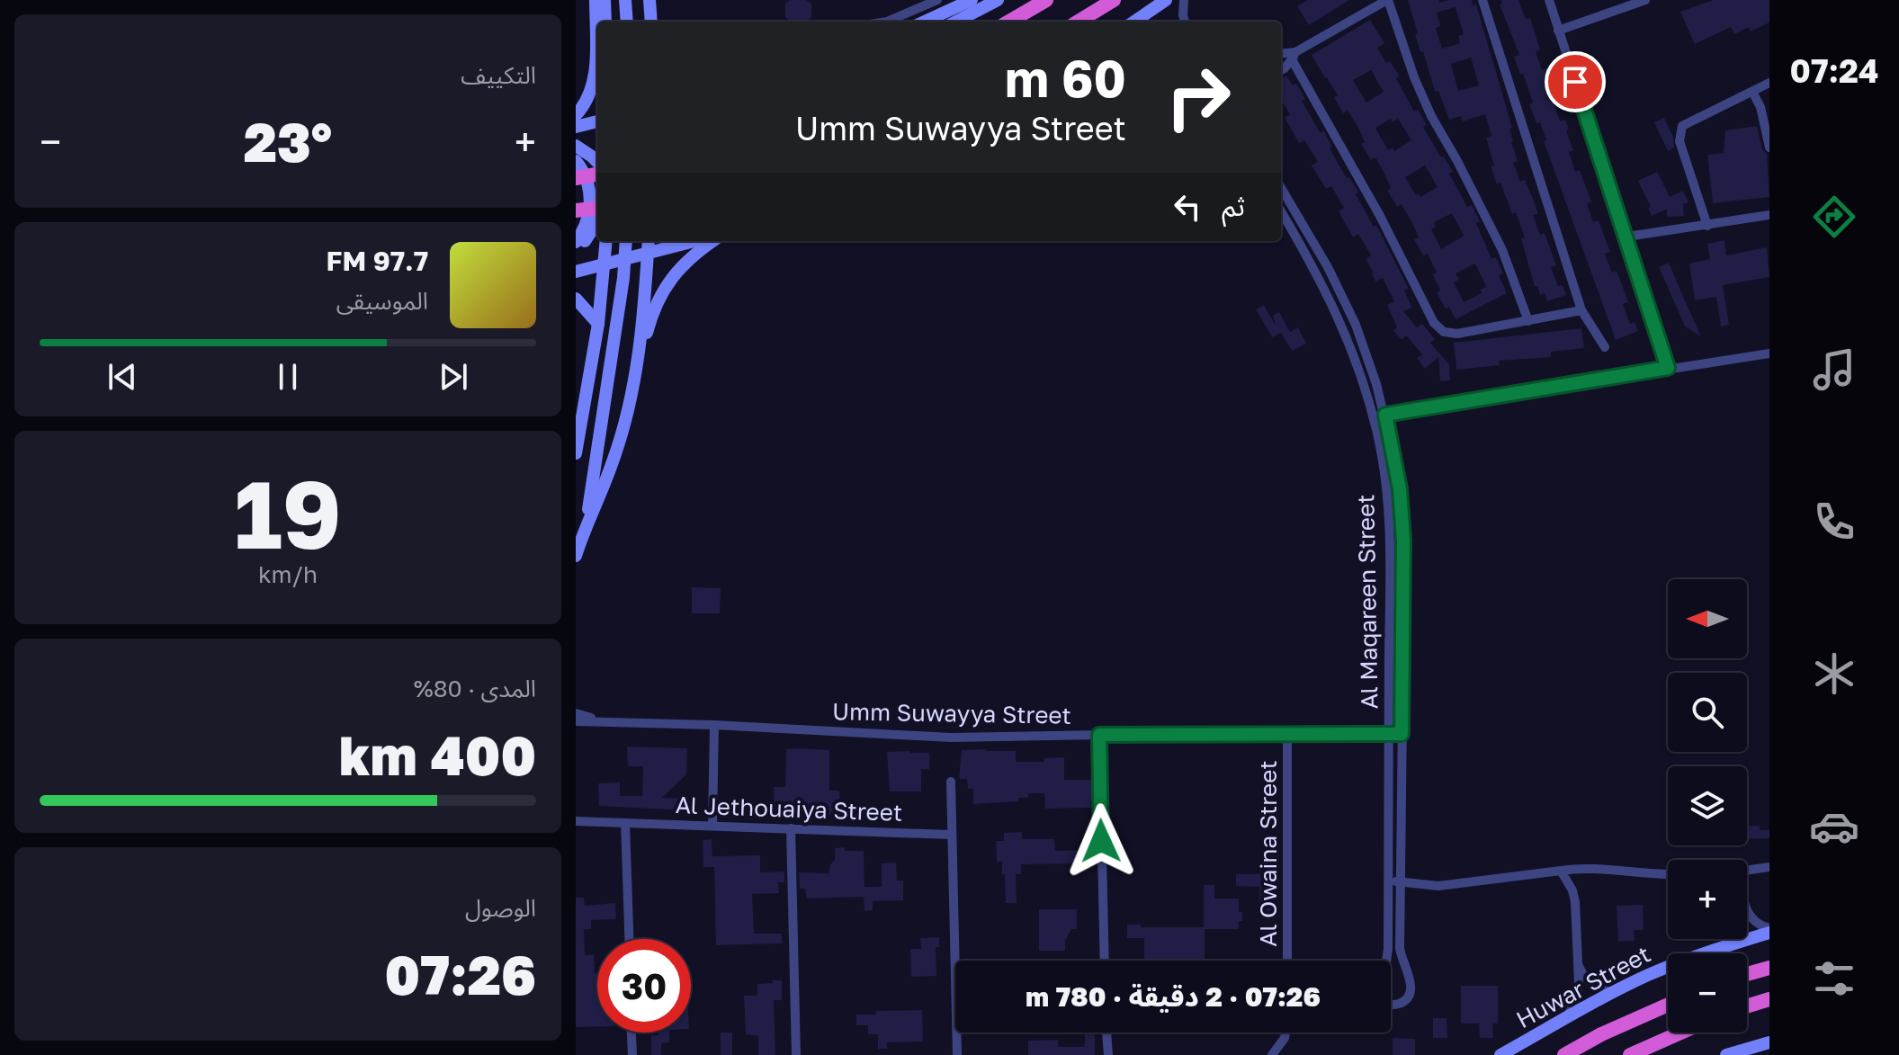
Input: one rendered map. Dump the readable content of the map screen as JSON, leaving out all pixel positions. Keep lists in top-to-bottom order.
{
  "streets": {
    "main road": ["Huwar Street"],
    "street": [
      "Al Maqareen Street",
      "Umm Suwayya Street",
      "Al Jethouaiya Street",
      "Al Owaina Street"
    ]
  },
  "crossings": [
    ["Al Maqareen Street", "Umm Suwayya Street"],
    ["Umm Suwayya Street", "Al Owaina Street"]
  ],
  "north": "left",
  "page": {
    "tabs": "07:24",
    "tile": [
      "التكييف",
      ["19", "km/h"],
      ["المدى · 80%", "400 km"],
      ["الوصول", "07:26"]
    ],
    "turn": ["60 m", "Umm Suwayya Street"],
    "heat": ["−", "23°", "+"],
    "then": "ثم",
    "song": ["97.7 FM", "الموسيقى"],
    "map_buttons": ["+", "−"],
    "limit": "30",
    "trip": "07:26 · 2 دقيقة · 780 m"
  }
}
